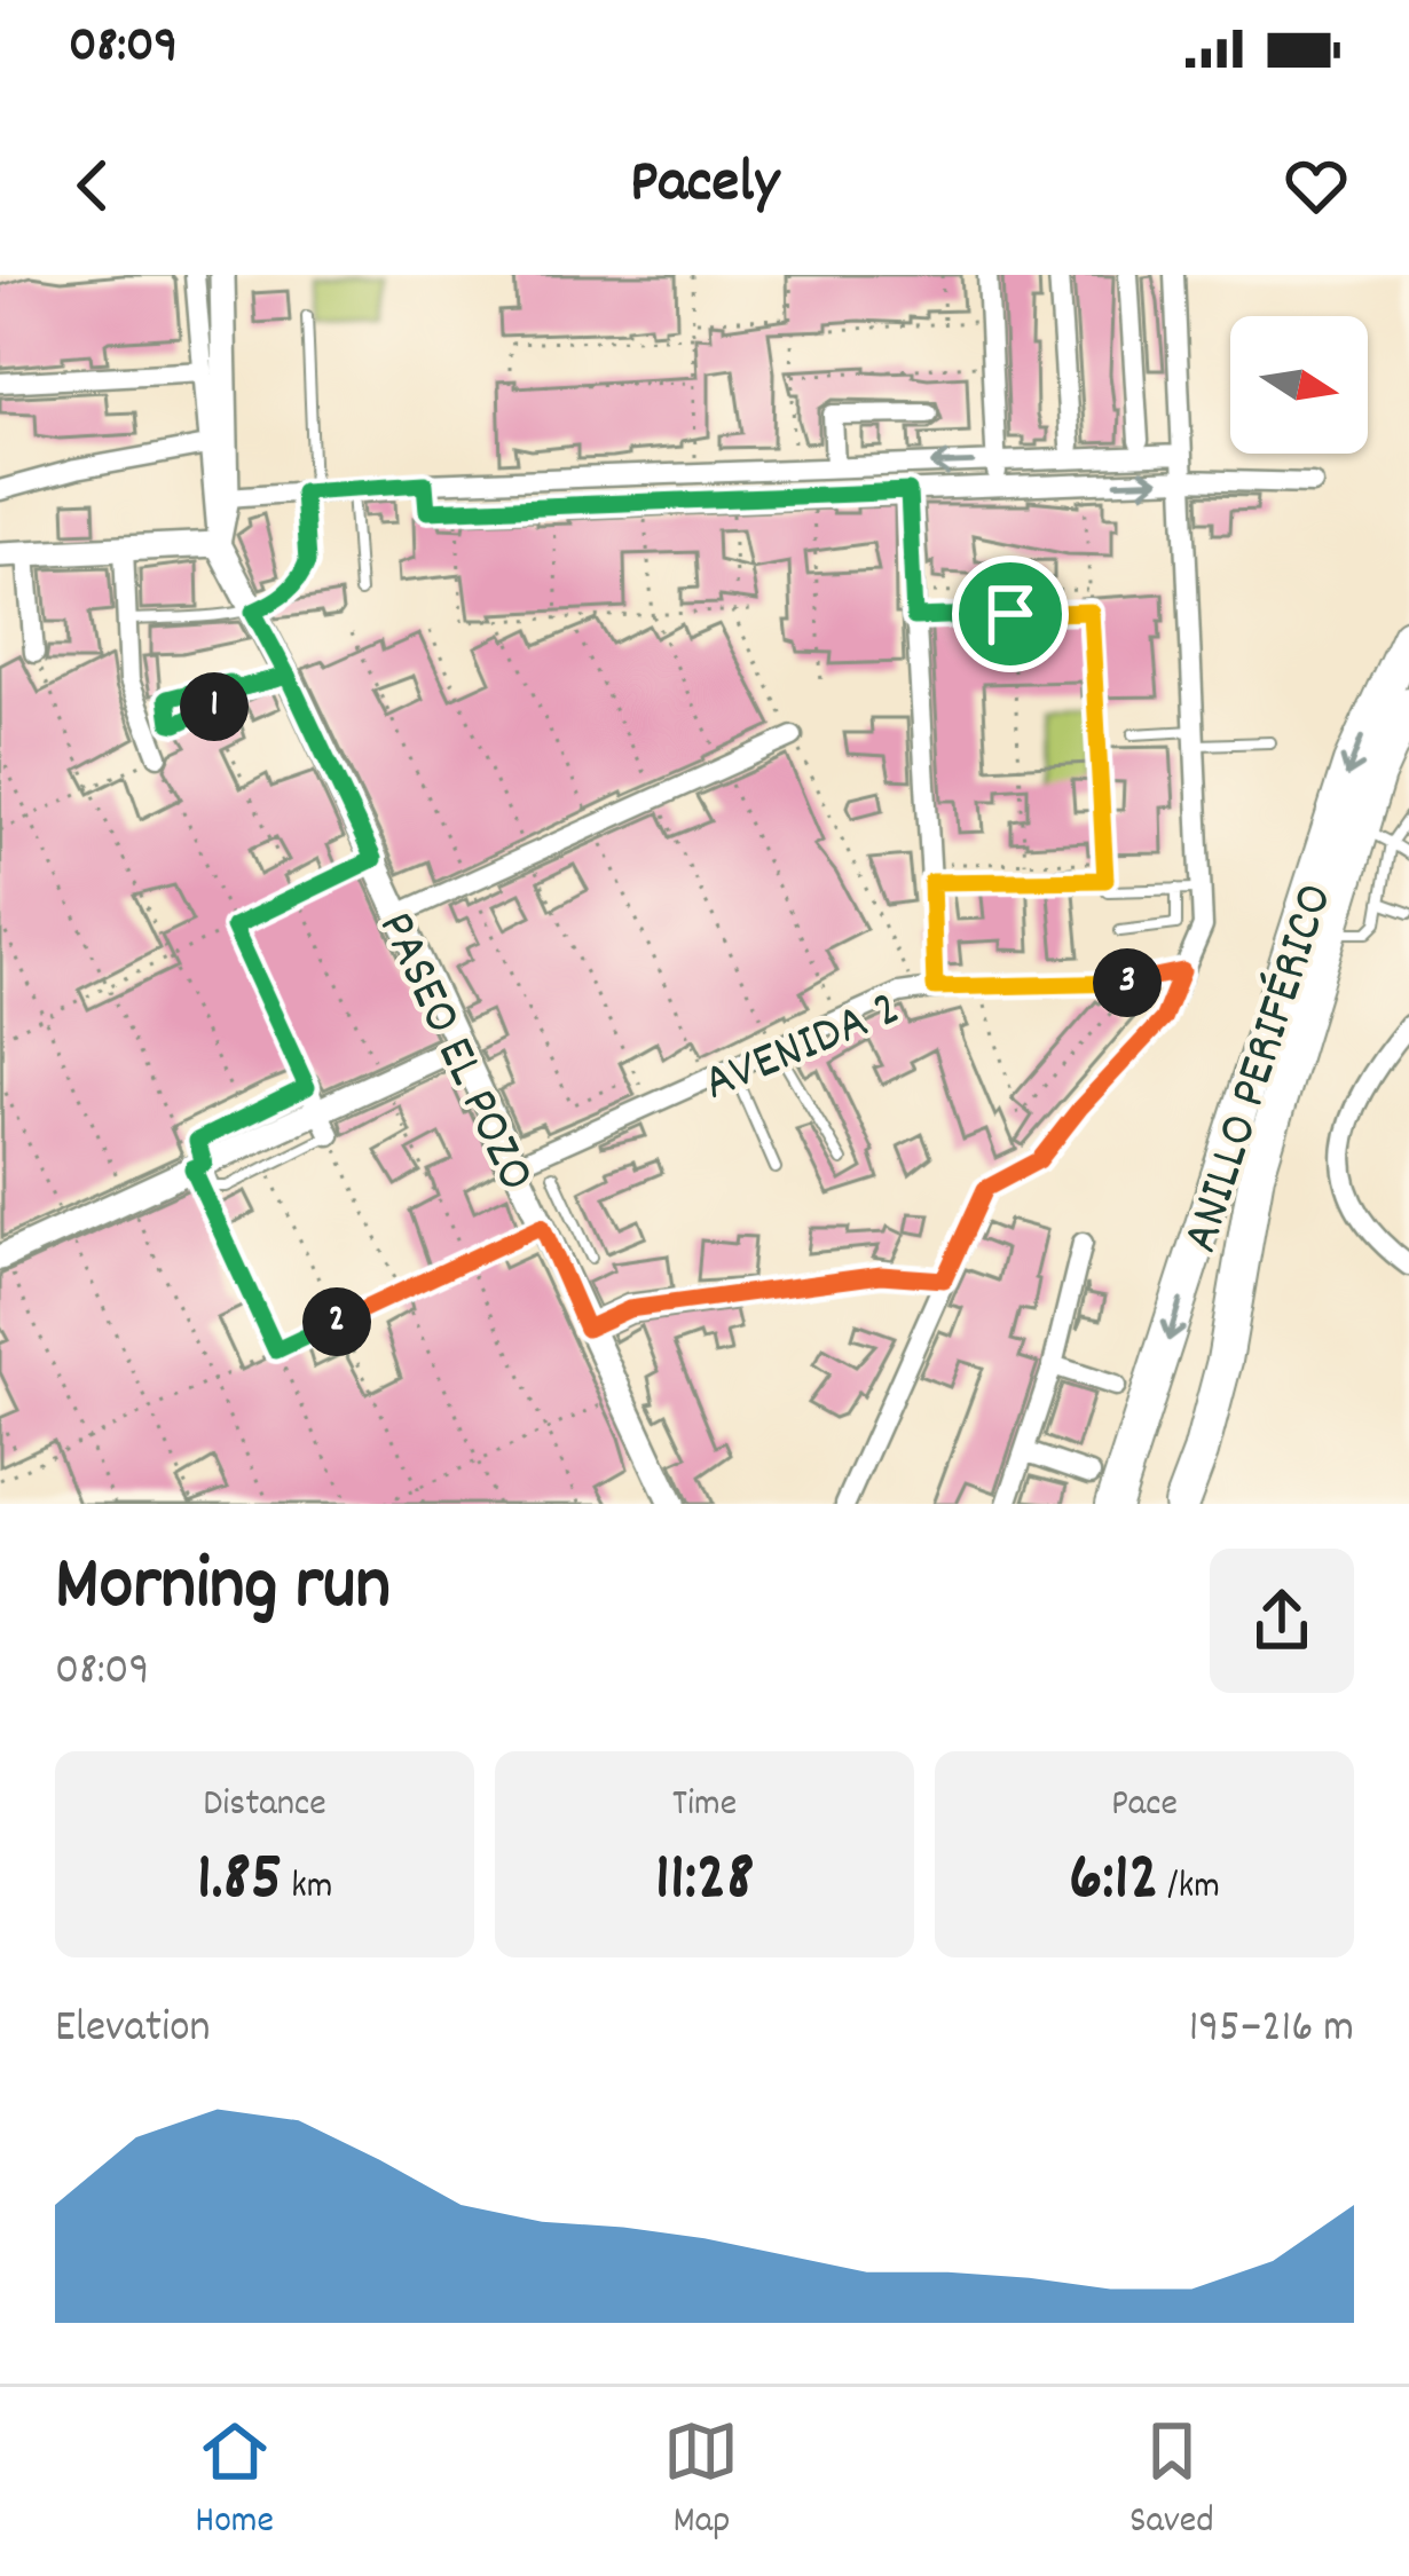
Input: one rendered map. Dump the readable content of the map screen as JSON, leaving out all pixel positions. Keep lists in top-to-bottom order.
{
  "streets": {
    "highway": ["ANILLO PERIFÉRICO"],
    "street": ["AVENIDA 2", "PASEO EL POZO"]
  },
  "crossings": [
    ["AVENIDA 2", "PASEO EL POZO"]
  ],
  "north": "right",
  "page": {
    "status": "08:09",
    "header": "Pacely",
    "pins": ["1", "3", "2"],
    "heading": ["Morning run", "08:09"],
    "stats": [
      ["Distance", "1.85 km"],
      ["Time", "11:28"],
      ["Pace", "6:12 /km"]
    ],
    "chart": ["Elevation", "195–216 m"],
    "tabs": ["Home", "Map", "Saved"]
  }
}
